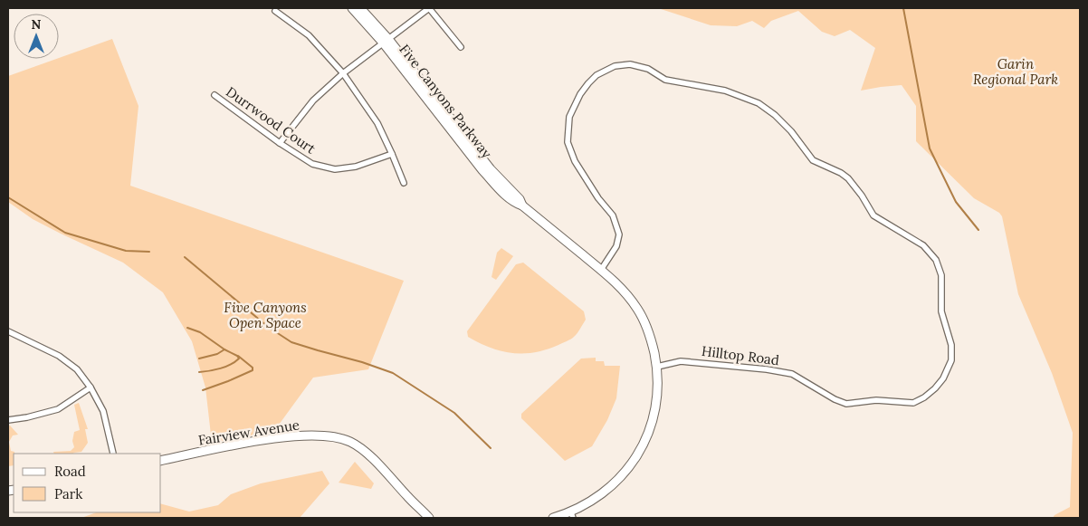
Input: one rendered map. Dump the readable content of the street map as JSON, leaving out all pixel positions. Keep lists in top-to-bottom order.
{
  "streets": {
    "main road": ["Five Canyons Parkway", "Fairview Avenue"],
    "street": ["Durrwood Court", "Hilltop Road"]
  },
  "crossings": [
    ["Five Canyons Parkway", "Hilltop Road"]
  ],
  "parks": ["Garin Regional Park", "Five Canyons Open Space"],
  "legend": ["Road", "Park"],
  "north": "top"
}
